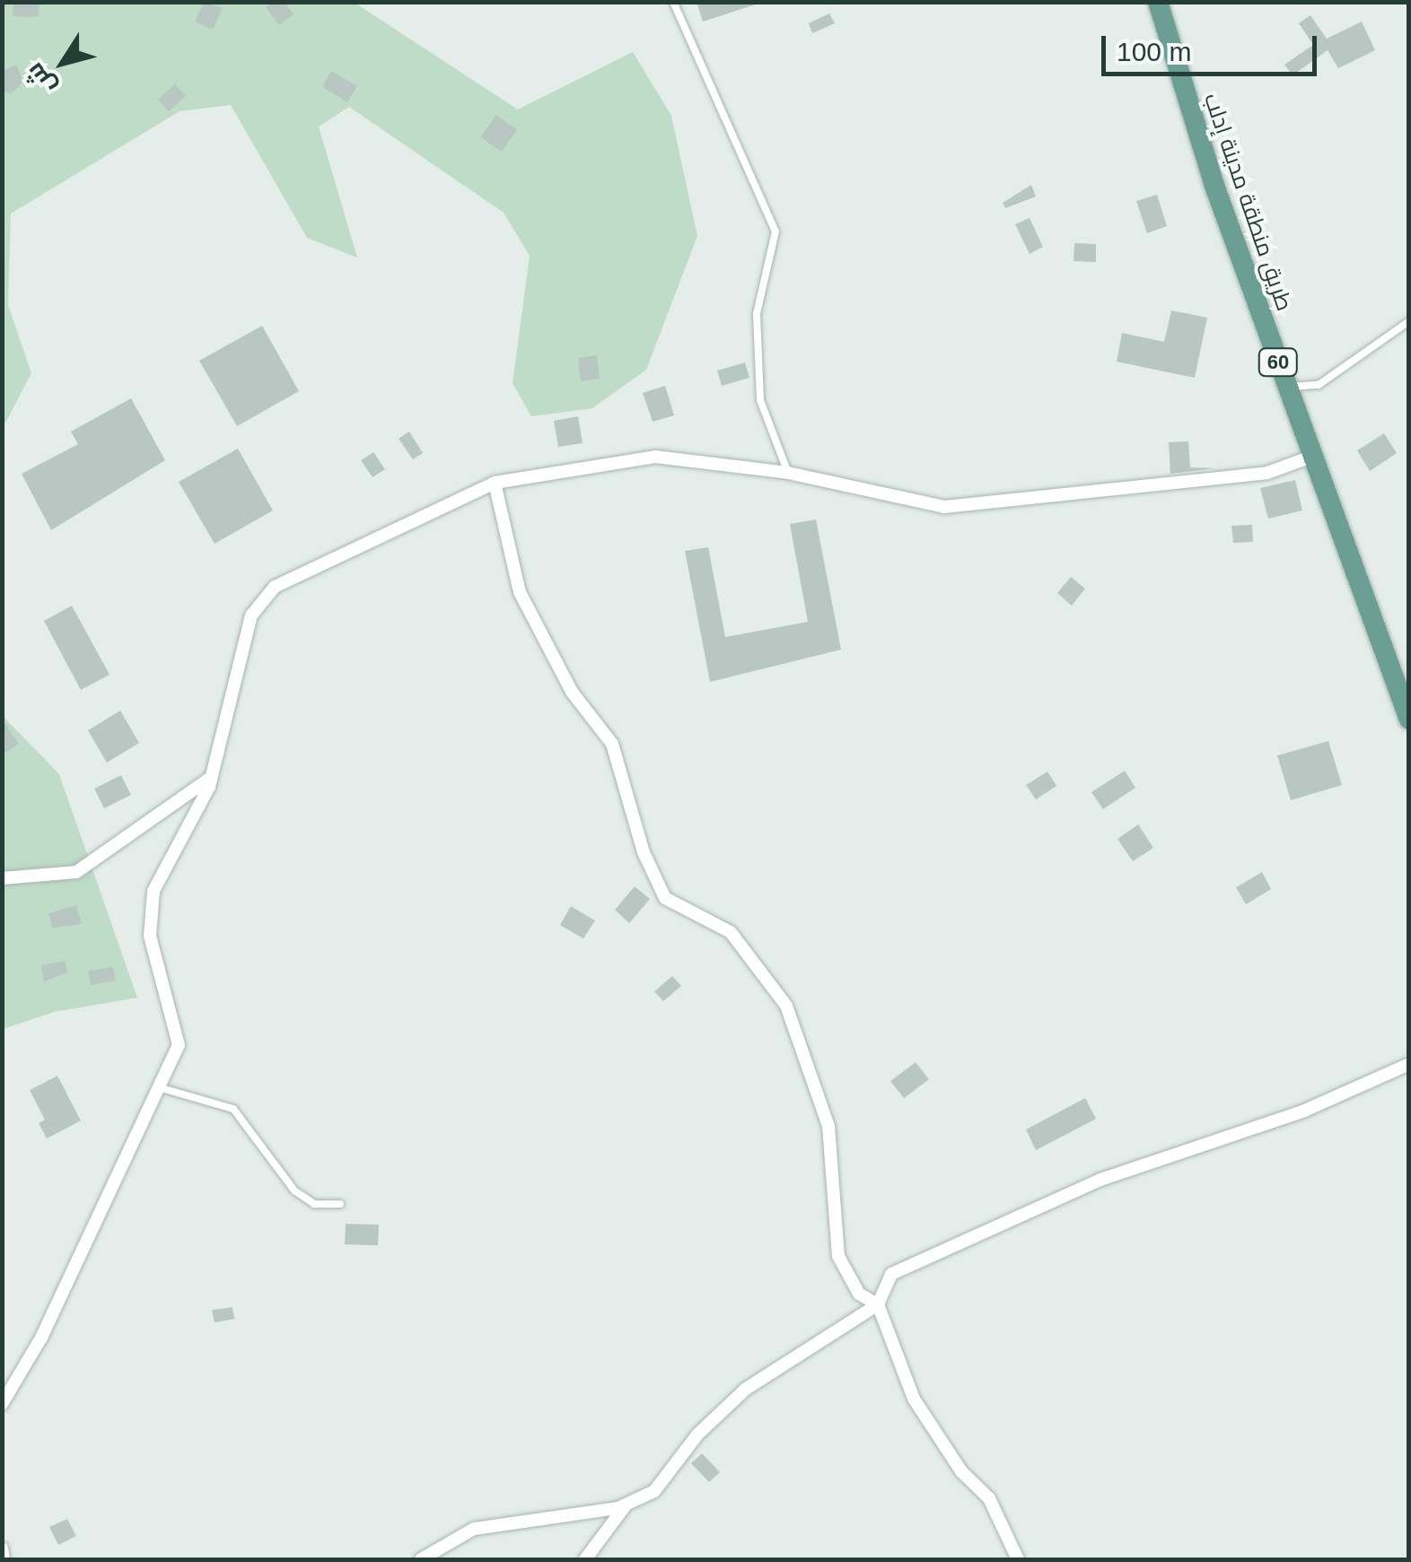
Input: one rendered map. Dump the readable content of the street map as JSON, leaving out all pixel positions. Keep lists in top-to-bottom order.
{
  "streets": {
    "main road": ["طريق منطقة مدينة إدلب", "60"]
  },
  "scale_bar": "100 m",
  "north": "bottom left"
}
